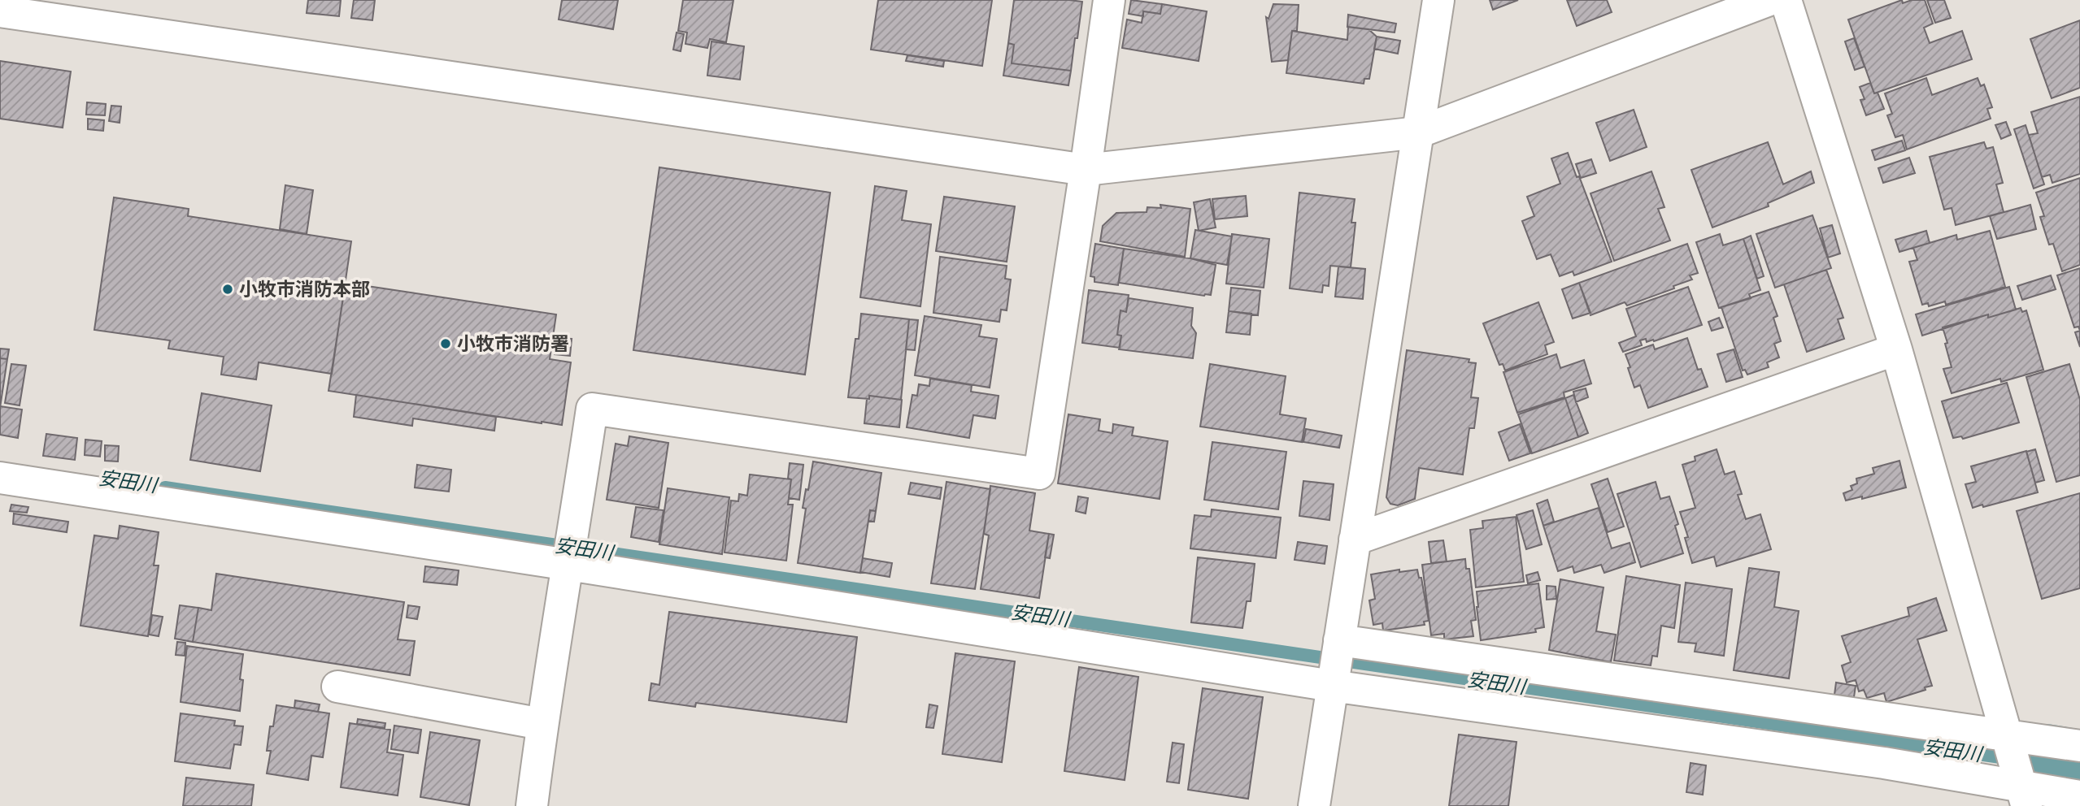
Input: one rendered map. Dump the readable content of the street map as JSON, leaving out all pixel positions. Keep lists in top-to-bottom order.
{
  "water": ["安田川"],
  "places": ["小牧市消防本部", "小牧市消防署"]
}
